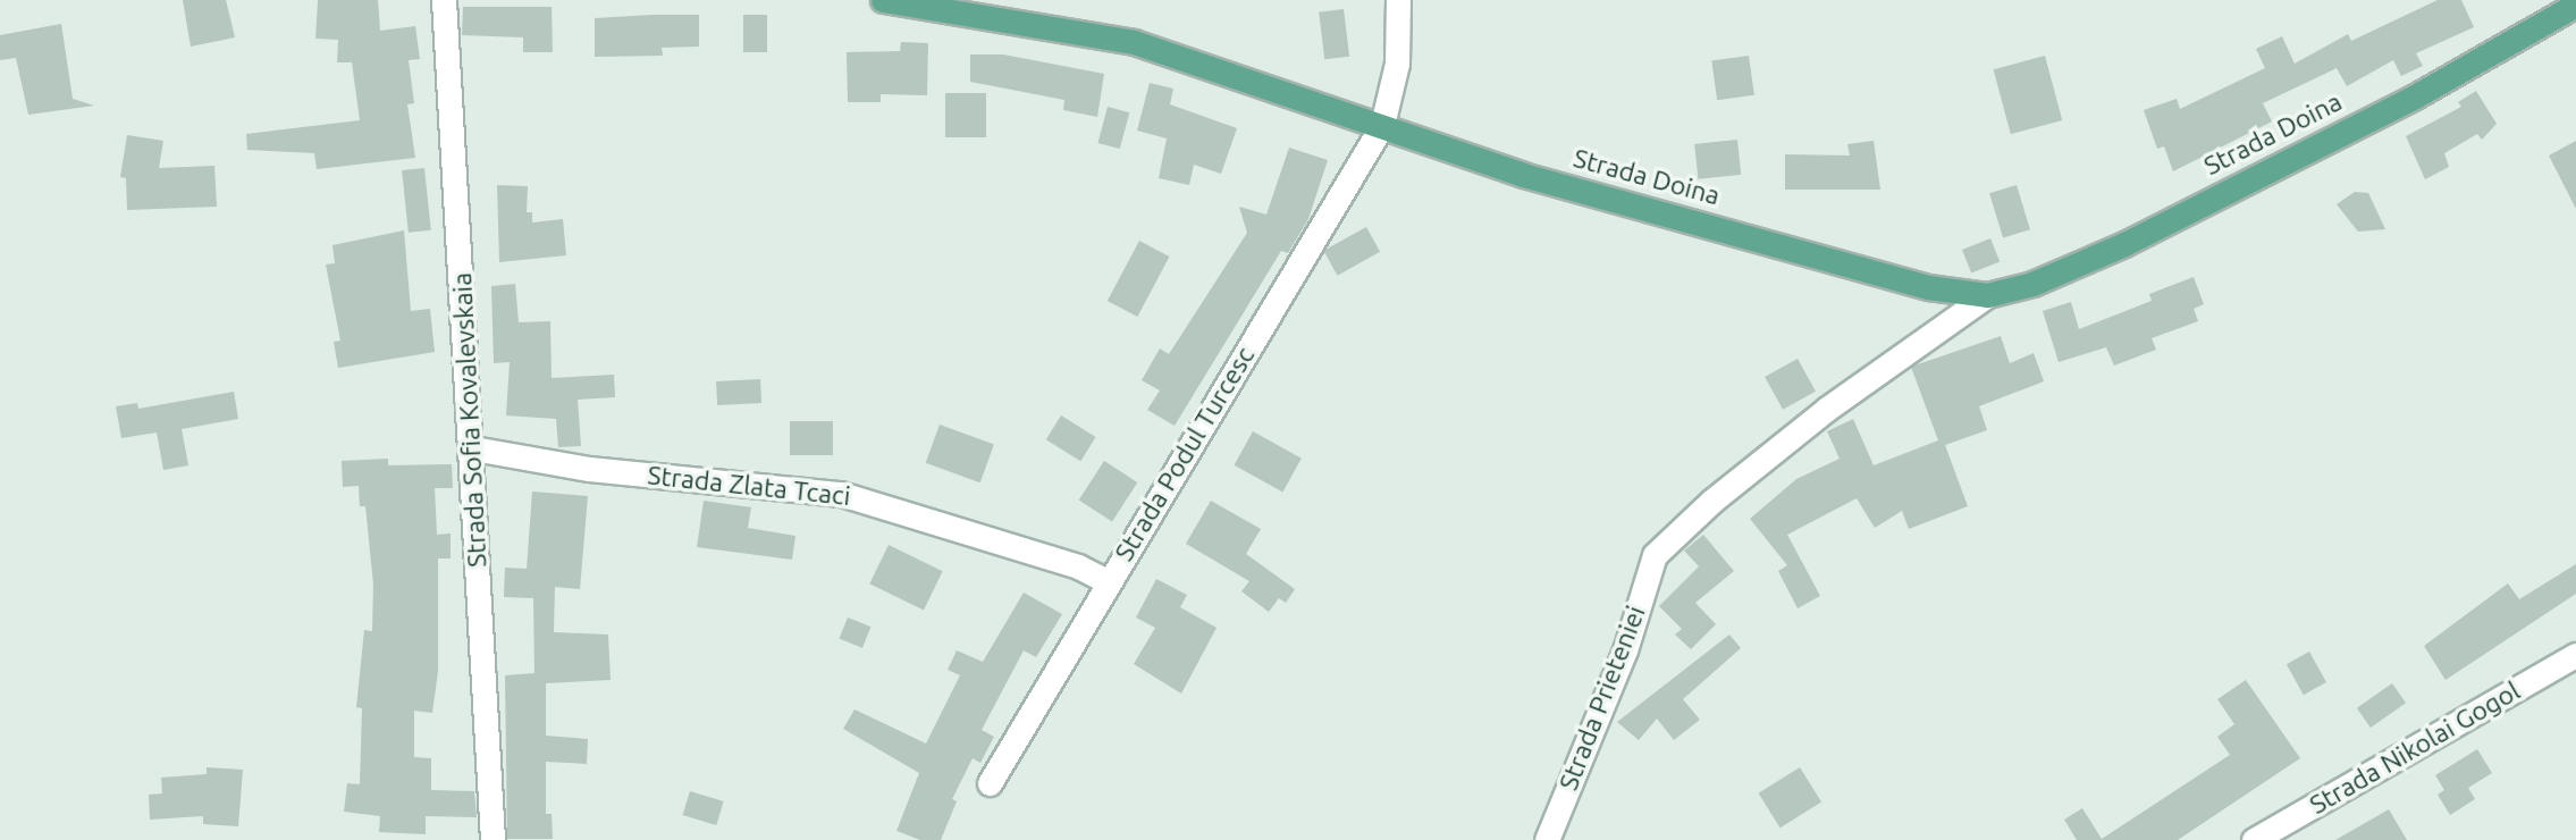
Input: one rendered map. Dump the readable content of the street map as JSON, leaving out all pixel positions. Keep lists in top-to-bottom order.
{
  "streets": {
    "main road": ["Strada Doina"],
    "street": [
      "Strada Sofia Kovalevskaia",
      "Strada Podul Turcesc",
      "Strada Zlata Tcaci",
      "Strada Prieteniei",
      "Strada Nikolai Gogol"
    ]
  },
  "crossings": [
    ["Strada Doina", "Strada Podul Turcesc"],
    ["Strada Doina", "Strada Prieteniei"],
    ["Strada Sofia Kovalevskaia", "Strada Zlata Tcaci"],
    ["Strada Podul Turcesc", "Strada Zlata Tcaci"]
  ]
}
